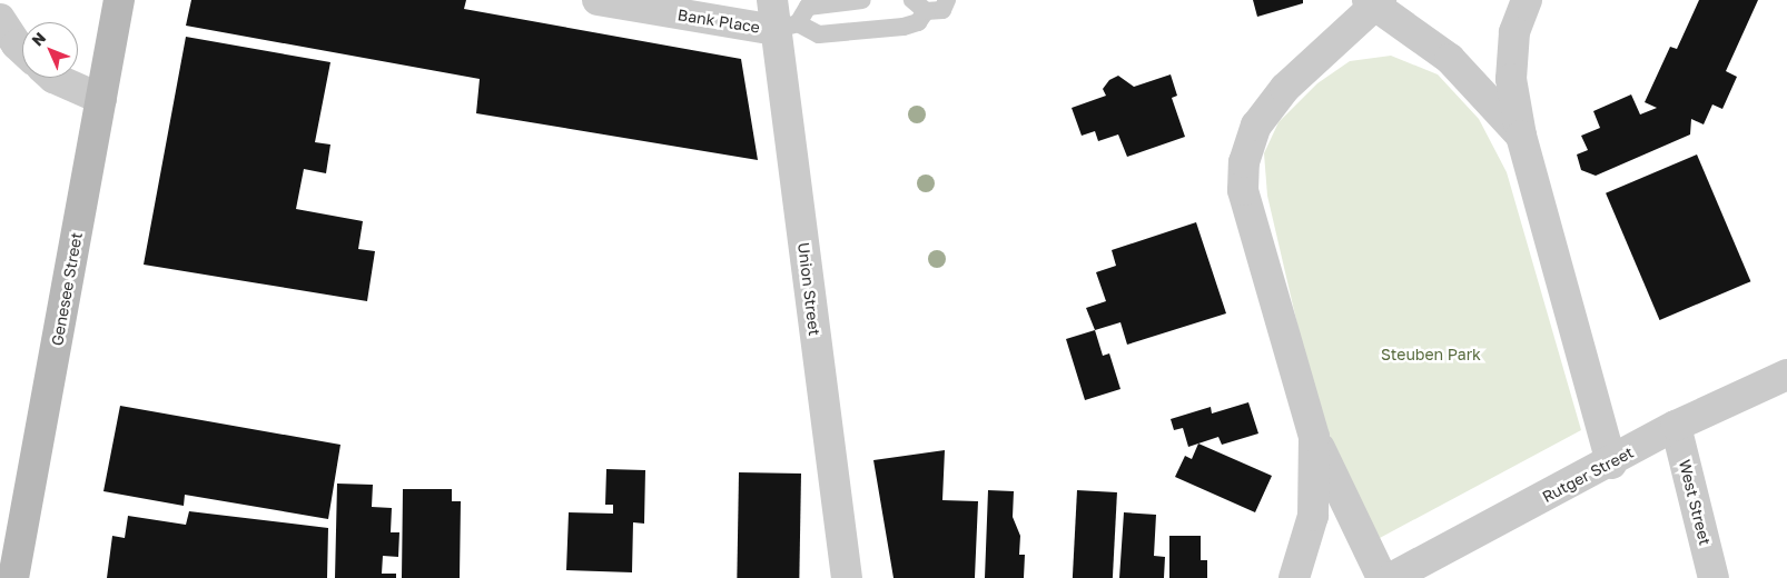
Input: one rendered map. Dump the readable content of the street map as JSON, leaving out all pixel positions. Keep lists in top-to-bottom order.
{
  "streets": {
    "main road": ["Genesee Street"],
    "street": [
      "Bank Place",
      "Union Street",
      "Rutger Street",
      "West Street"
    ]
  },
  "crossings": [
    ["Bank Place", "Union Street"],
    ["Rutger Street", "West Street"]
  ],
  "parks": ["Steuben Park"],
  "north": "top left"
}
